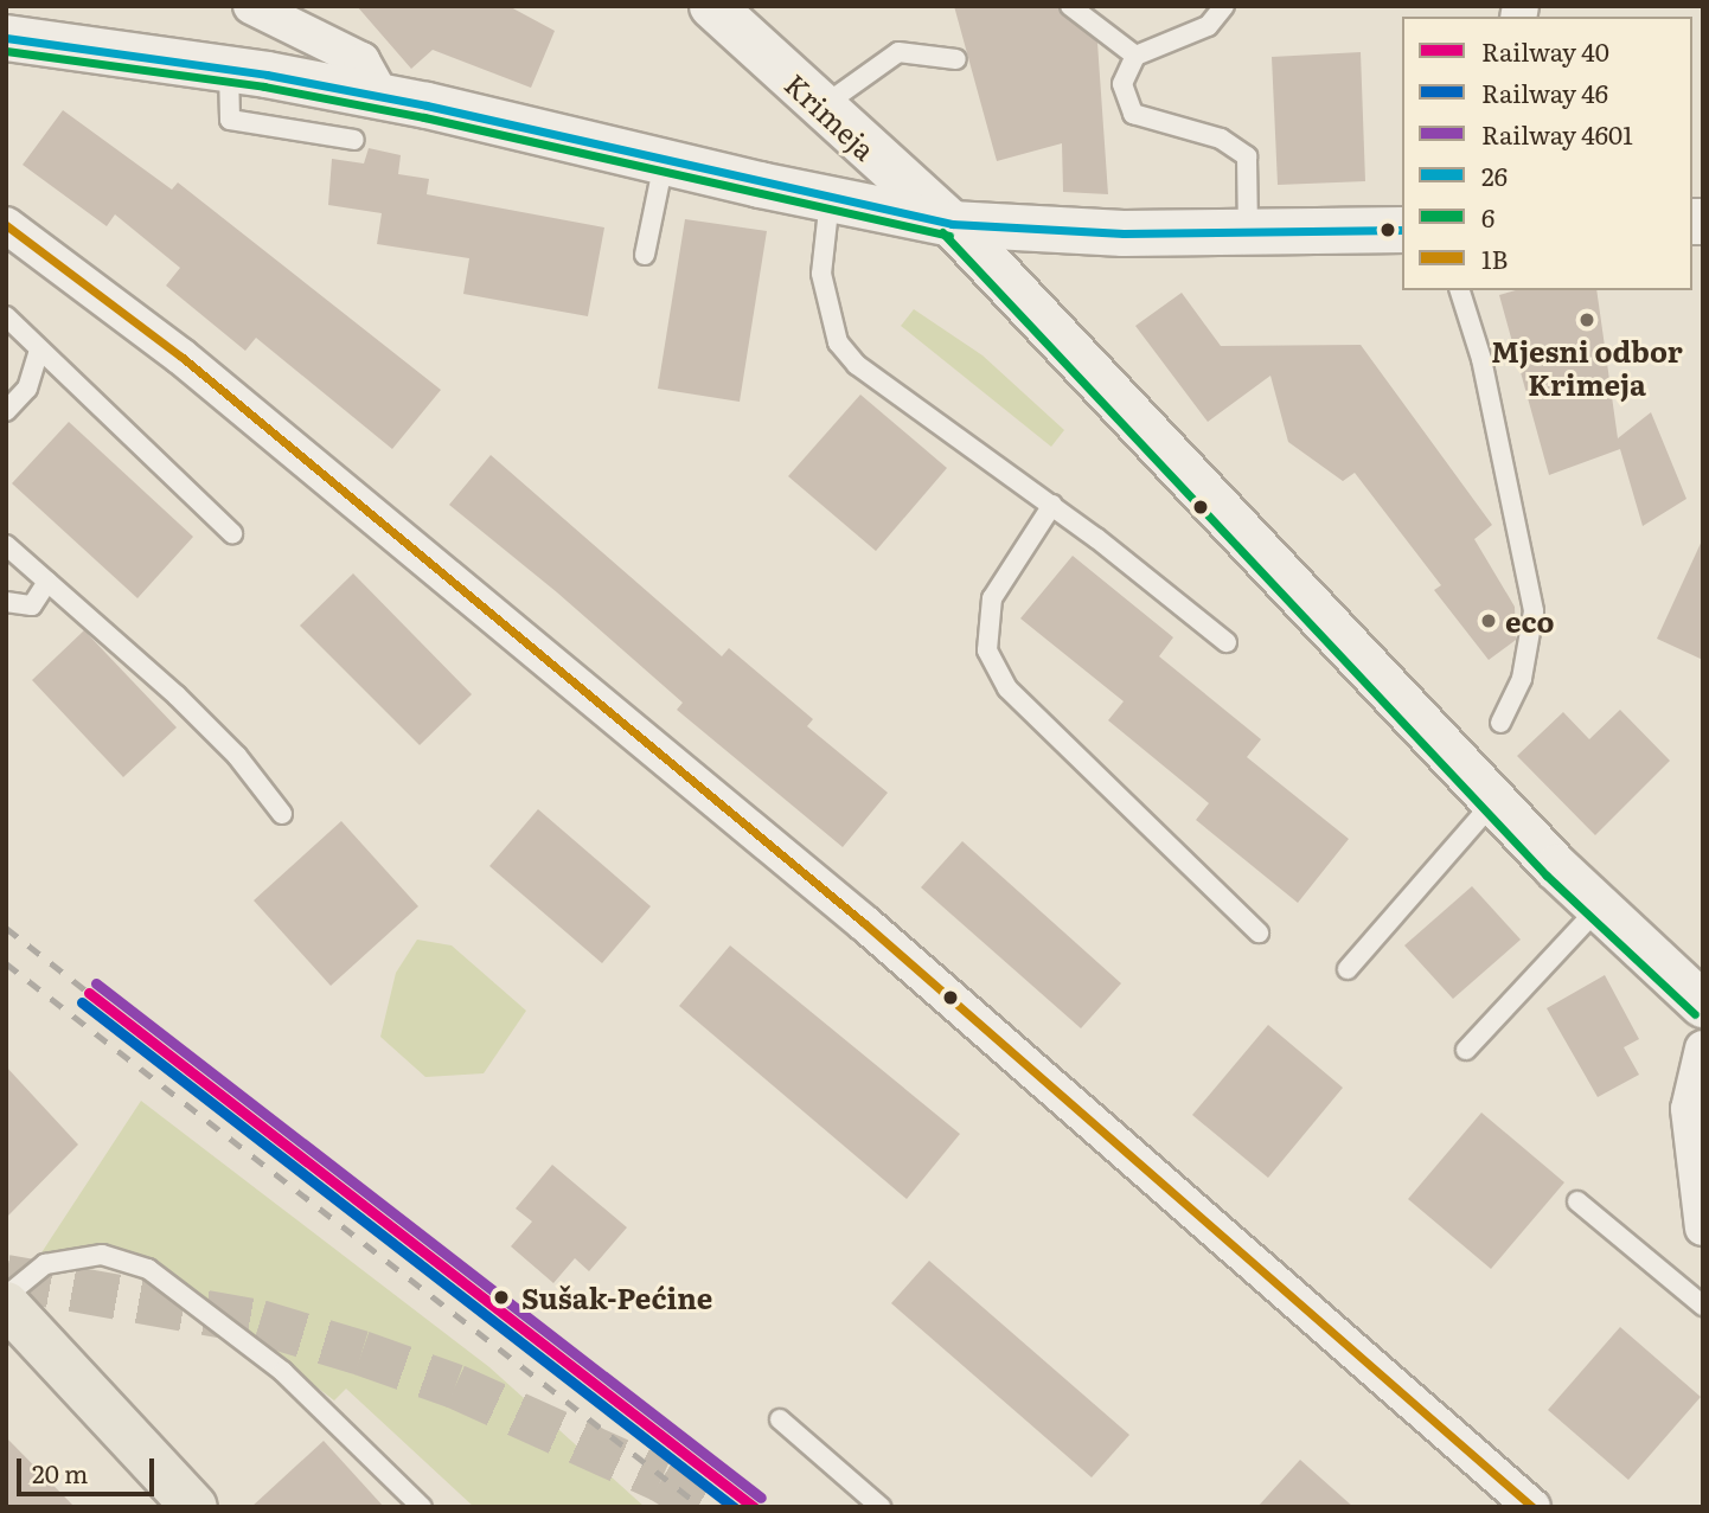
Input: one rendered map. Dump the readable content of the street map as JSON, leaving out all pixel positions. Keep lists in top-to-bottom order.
{
  "streets": {
    "main road": ["Krimeja"]
  },
  "places": ["Mjesni odbor Krimeja", "eco", "Sušak-Pećine"],
  "lines": [
    "transit line 26",
    "transit line 6",
    "transit line 1B",
    "rail line 4601",
    "rail line 40",
    "rail line 46"
  ],
  "legend": [
    "Railway 40",
    "Railway 46",
    "Railway 4601",
    "26",
    "6",
    "1B"
  ],
  "scale_bar": "20 m"
}
